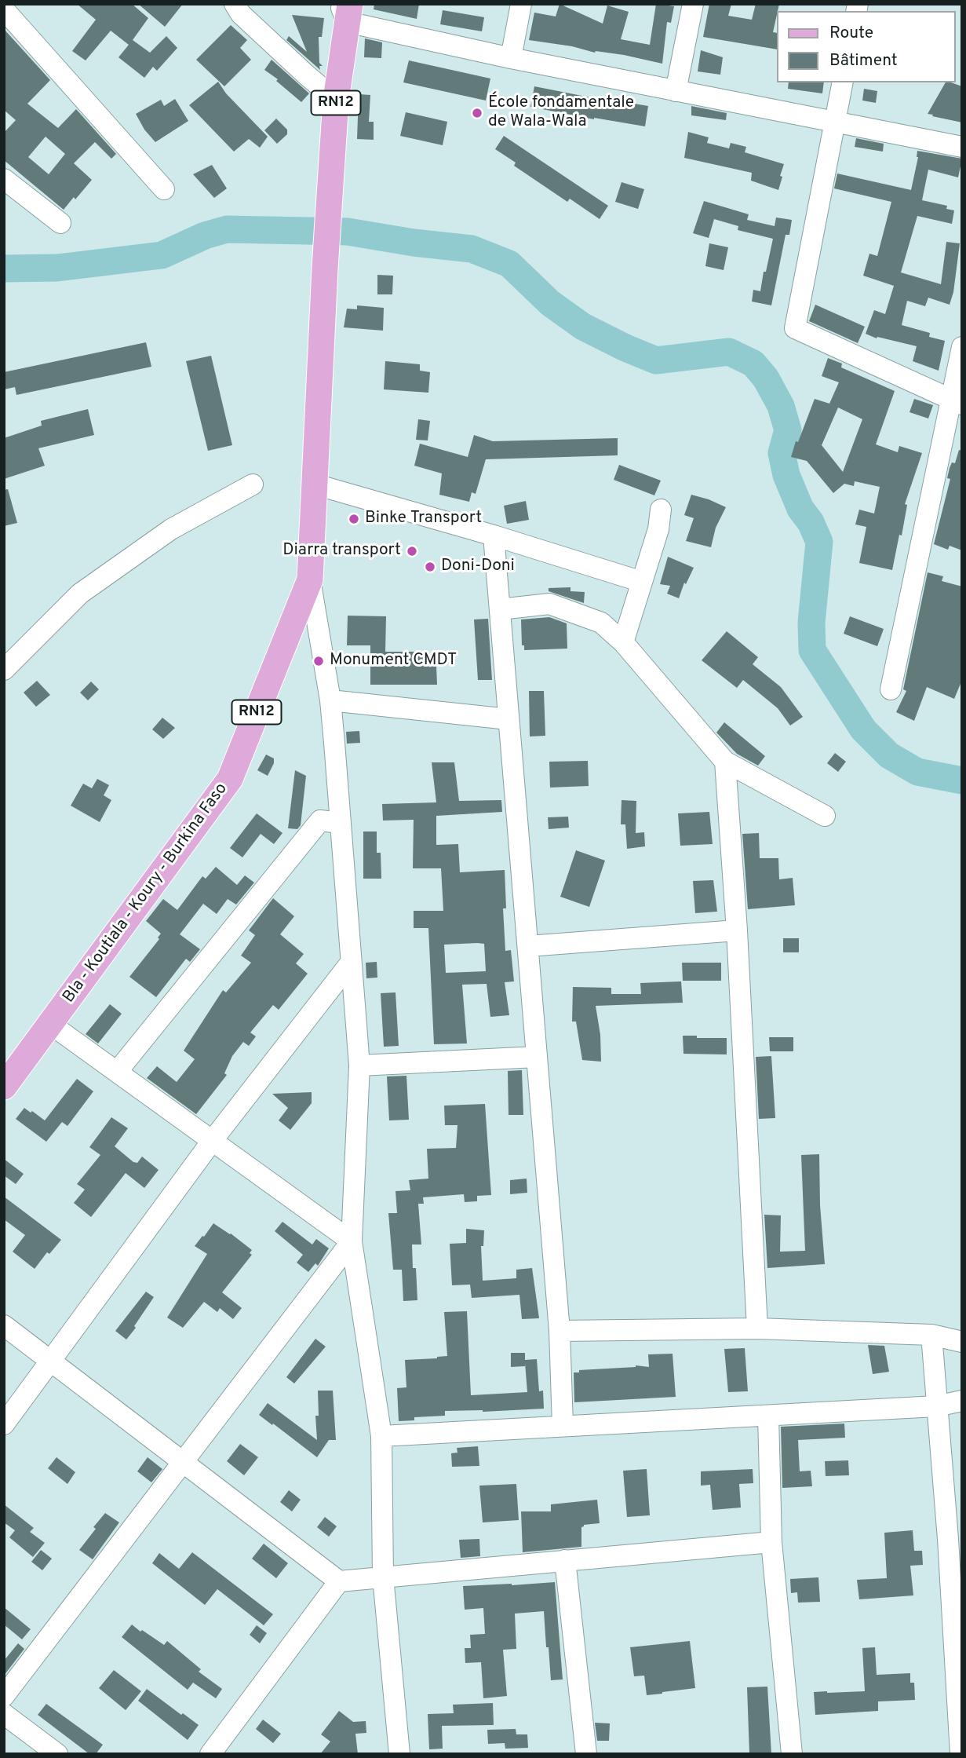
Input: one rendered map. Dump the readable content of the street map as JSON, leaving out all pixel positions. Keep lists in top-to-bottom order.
{
  "streets": {
    "main road": ["RN12", "Bla - Koutiala - Koury - Burkina Faso"]
  },
  "crossings": [
    ["RN12", "Bla - Koutiala - Koury - Burkina Faso"]
  ],
  "places": [
    "École fondamentale de Wala-Wala",
    "Binke Transport",
    "Diarra transport",
    "Doni-Doni",
    "Monument CMDT"
  ],
  "legend": ["Route", "Bâtiment"]
}
